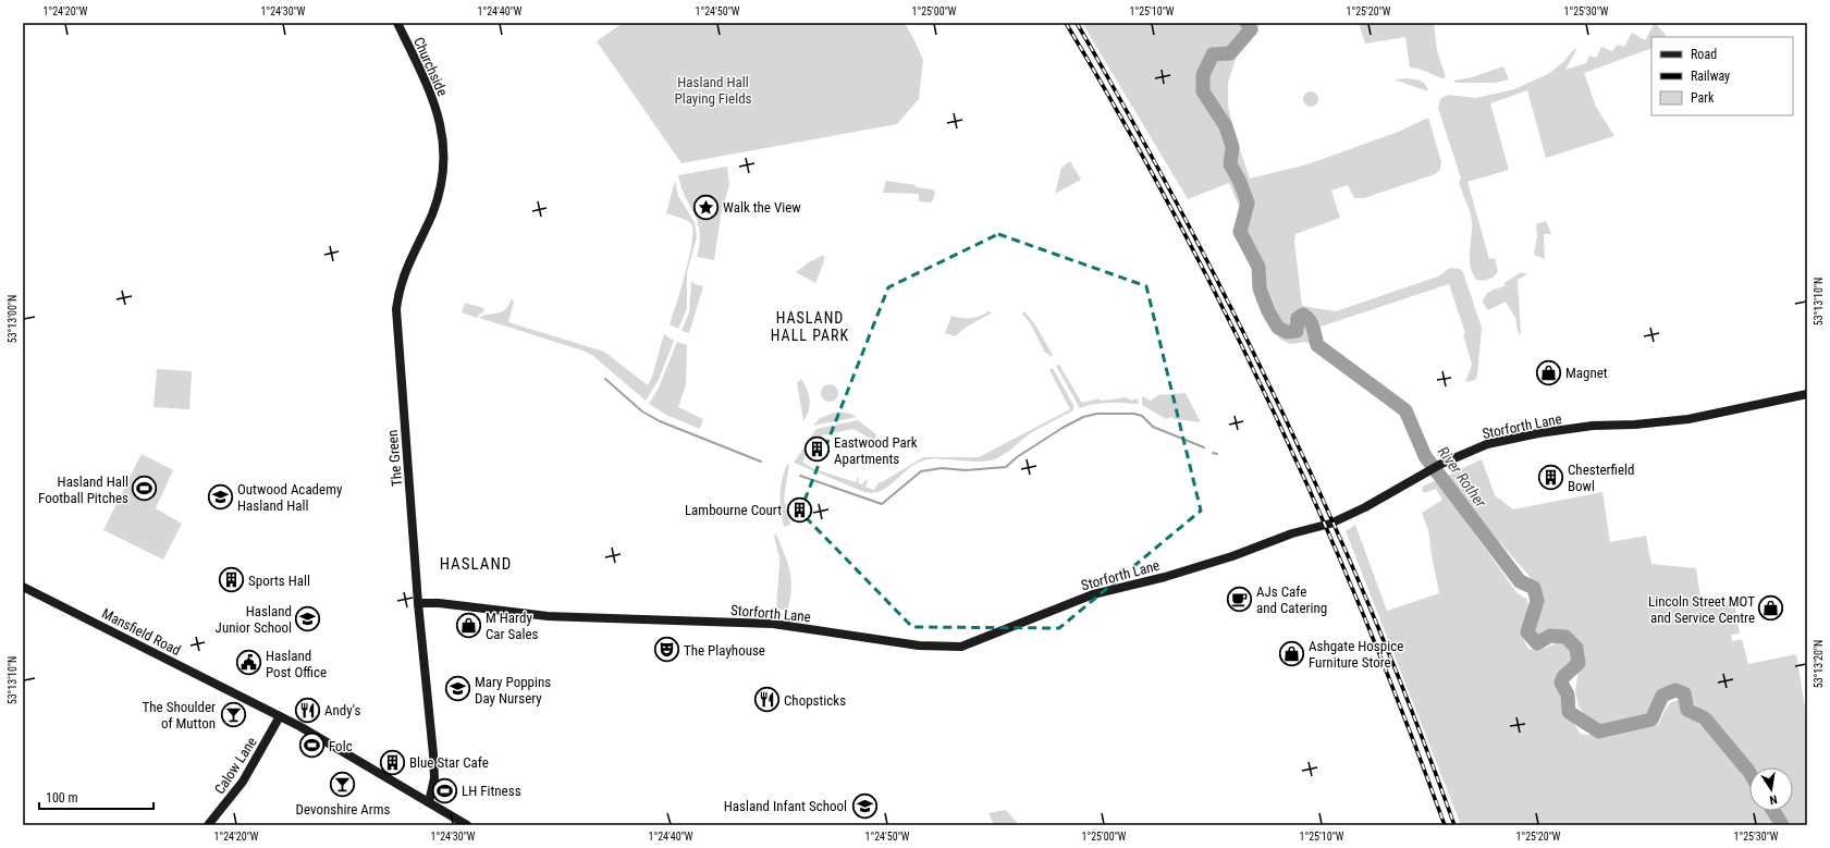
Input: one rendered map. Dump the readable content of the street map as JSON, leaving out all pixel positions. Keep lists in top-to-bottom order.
{
  "streets": {
    "street": [
      "Churchside",
      "Storforth Lane",
      "The Green",
      "Mansfield Road",
      "Calow Lane"
    ]
  },
  "crossings": [
    ["Churchside", "The Green"],
    ["Storforth Lane", "The Green"],
    ["The Green", "Mansfield Road"],
    ["Mansfield Road", "Calow Lane"]
  ],
  "districts": ["HASLAND HALL PARK", "HASLAND"],
  "water": ["River Rother"],
  "parks": ["Hasland Hall Playing Fields"],
  "places": {
    "place": ["Walk the View"],
    "shop": [
      "Magnet",
      "Lincoln Street MOT and Service Centre",
      "M Hardy Car Sales",
      "Ashgate Hospice Furniture Store"
    ],
    "building": [
      "Eastwood Park Apartments",
      "Chesterfield Bowl",
      "Lambourne Court",
      "Sports Hall",
      "Blue Star Cafe"
    ],
    "sports": ["Hasland Hall Football Pitches", "Folc", "LH Fitness"],
    "school or university": [
      "Outwood Academy Hasland Hall",
      "Hasland Junior School",
      "Mary Poppins Day Nursery",
      "Hasland Infant School"
    ],
    "cafe": ["AJs Cafe and Catering"],
    "theatre": ["The Playhouse"],
    "public building": ["Hasland Post Office"],
    "restaurant": ["Chopsticks", "Andy's"],
    "bar": ["The Shoulder of Mutton", "Devonshire Arms"]
  },
  "legend": ["Road", "Railway", "Park"],
  "scale_bar": "100 m",
  "north": "bottom",
  "coordinates": [
    "1°24'20\"W",
    "1°24'30\"W",
    "1°24'40\"W",
    "1°24'50\"W",
    "1°25'00\"W",
    "1°25'10\"W",
    "1°25'20\"W",
    "1°25'30\"W",
    "53°13'10\"N",
    "53°13'00\"N",
    "53°13'20\"N"
  ]
}
